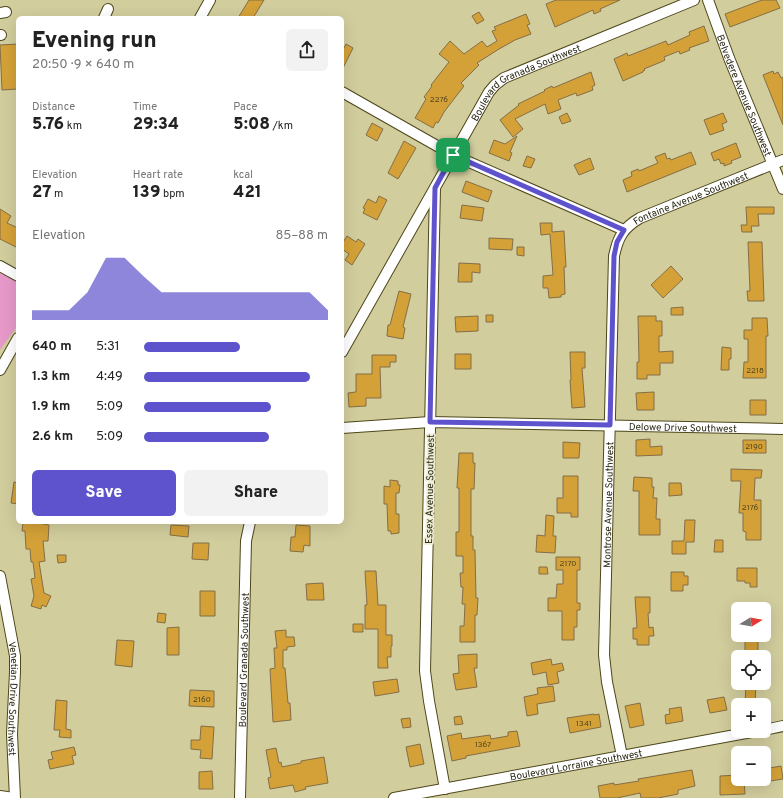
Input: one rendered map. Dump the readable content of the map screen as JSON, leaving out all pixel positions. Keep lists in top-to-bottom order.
{
  "streets": {
    "street": [
      "Boulevard Granada Southwest",
      "Belvedere Avenue Southwest",
      "Fontaine Avenue Southwest",
      "Delowe Drive Southwest",
      "Essex Avenue Southwest",
      "Montrose Avenue Southwest",
      "Venetian Drive Southwest",
      "Boulevard Lorraine Southwest"
    ]
  },
  "crossings": [
    ["Boulevard Granada Southwest", "Fontaine Avenue Southwest"],
    ["Boulevard Granada Southwest", "Essex Avenue Southwest"],
    ["Belvedere Avenue Southwest", "Fontaine Avenue Southwest"],
    ["Fontaine Avenue Southwest", "Montrose Avenue Southwest"],
    ["Delowe Drive Southwest", "Essex Avenue Southwest"],
    ["Delowe Drive Southwest", "Montrose Avenue Southwest"],
    ["Essex Avenue Southwest", "Boulevard Lorraine Southwest"],
    ["Montrose Avenue Southwest", "Boulevard Lorraine Southwest"]
  ],
  "house_numbers": [
    "2276",
    "2218",
    "2190",
    "2176",
    "2170",
    "2160",
    "1341",
    "1367"
  ],
  "north": "right",
  "page": {
    "heading": ["Evening run", "20:50 · 9 × 640 m"],
    "stats": [
      ["Distance", "5.76 km"],
      ["Time", "29:34"],
      ["Pace", "5:08 /km"],
      ["Elevation", "27 m"],
      ["Heart rate", "139 bpm"],
      ["kcal", "421"]
    ],
    "chart": ["Elevation", "85–88 m"],
    "list": [
      {
        "name": "640 m",
        "note": "5:31"
      },
      {
        "name": "1.3 km",
        "note": "4:49"
      },
      {
        "name": "1.9 km",
        "note": "5:09"
      },
      {
        "name": "2.6 km",
        "note": "5:09"
      }
    ],
    "buttons": ["Save", "Share"],
    "map_buttons": ["+", "−"]
  }
}
